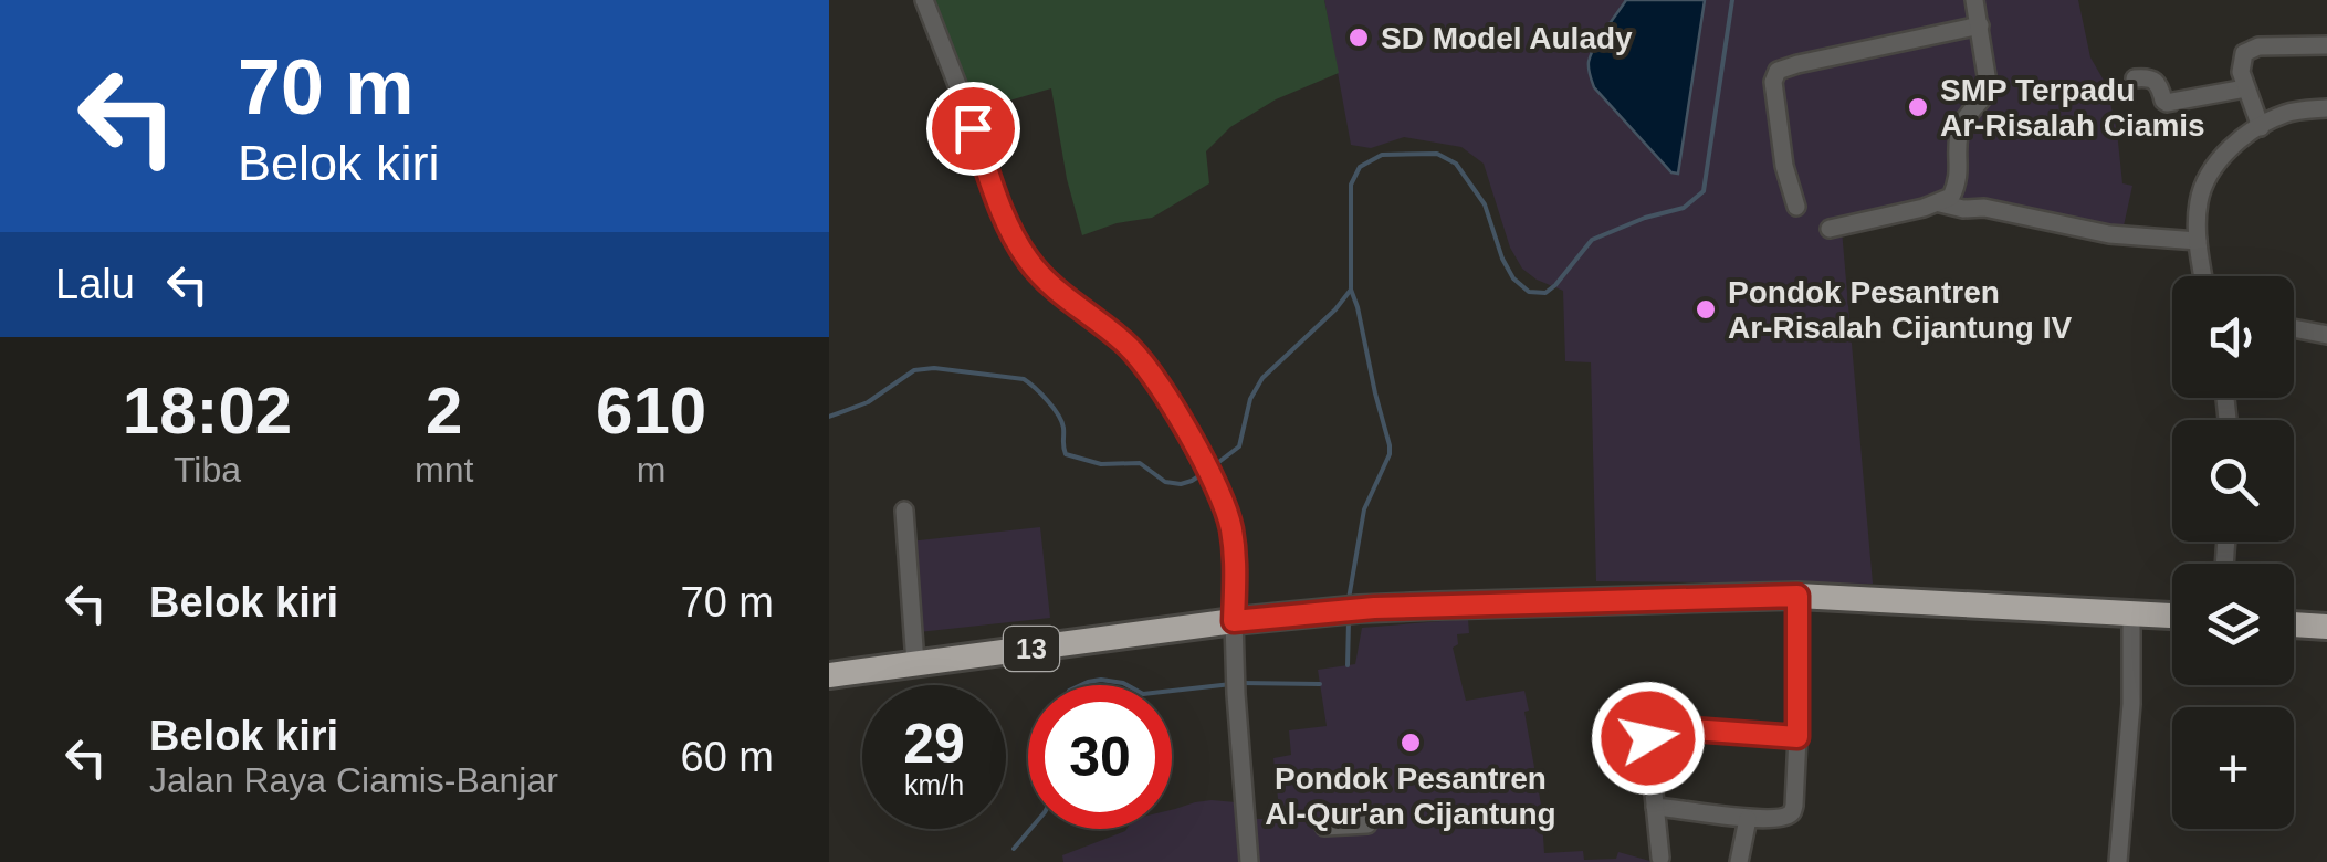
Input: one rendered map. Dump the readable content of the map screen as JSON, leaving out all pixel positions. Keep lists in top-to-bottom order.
{
  "streets": {
    "highway": ["13"]
  },
  "places": [
    "SD Model Aulady",
    "SMP Terpadu Ar-Risalah Ciamis",
    "Pondok Pesantren Ar-Risalah Cijantung IV",
    "Pondok Pesantren Al-Qur'an Cijantung"
  ],
  "page": {
    "turn": ["70 m", "Belok kiri"],
    "then": "Lalu",
    "map_buttons": "+",
    "eta": [
      "18:02",
      "Tiba",
      "2",
      "mnt",
      "610",
      "m"
    ],
    "list": [
      {
        "name": "Belok kiri",
        "value": "70 m"
      },
      {
        "name": "Belok kiri",
        "note": "Jalan Raya Ciamis-Banjar",
        "value": "60 m"
      }
    ],
    "speed": "29 km/h",
    "limit": "30"
  }
}
